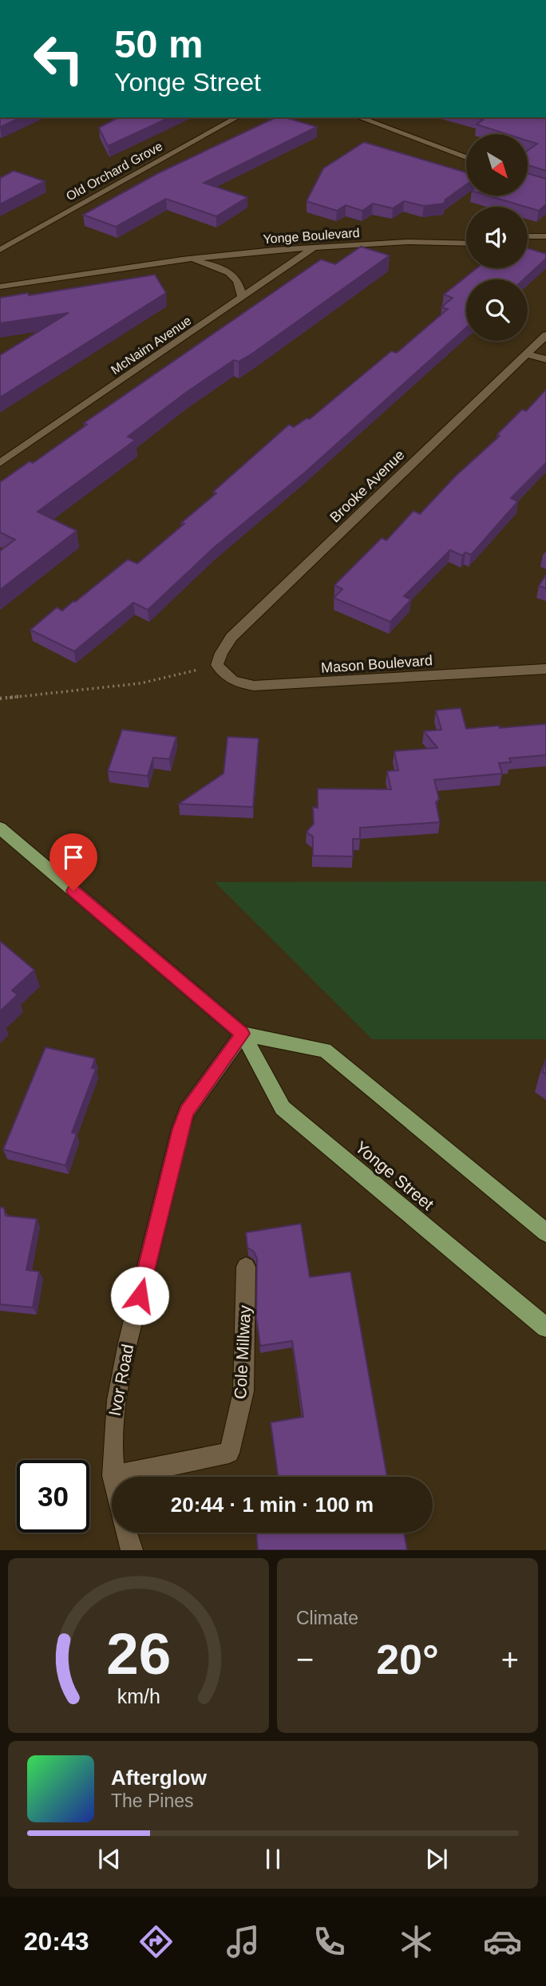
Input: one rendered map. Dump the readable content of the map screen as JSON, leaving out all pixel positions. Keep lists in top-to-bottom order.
{
  "streets": {
    "main road": ["Yonge Street"],
    "street": [
      "Old Orchard Grove",
      "Yonge Boulevard",
      "McNairn Avenue",
      "Brooke Avenue",
      "Mason Boulevard",
      "Cole Millway",
      "Ivor Road"
    ]
  },
  "crossings": [
    ["Yonge Boulevard", "McNairn Avenue"],
    ["Brooke Avenue", "Mason Boulevard"],
    ["Yonge Street", "Ivor Road"],
    ["Cole Millway", "Ivor Road"]
  ],
  "north": "bottom right",
  "page": {
    "turn": ["50 m", "Yonge Street"],
    "limit": "30",
    "trip": "20:44 · 1 min · 100 m",
    "tile": "Climate",
    "heat": ["−", "20°", "+"],
    "song": ["Afterglow", "The Pines"],
    "tabs": "20:43",
    "gauge": ["26", "km/h"]
  }
}
